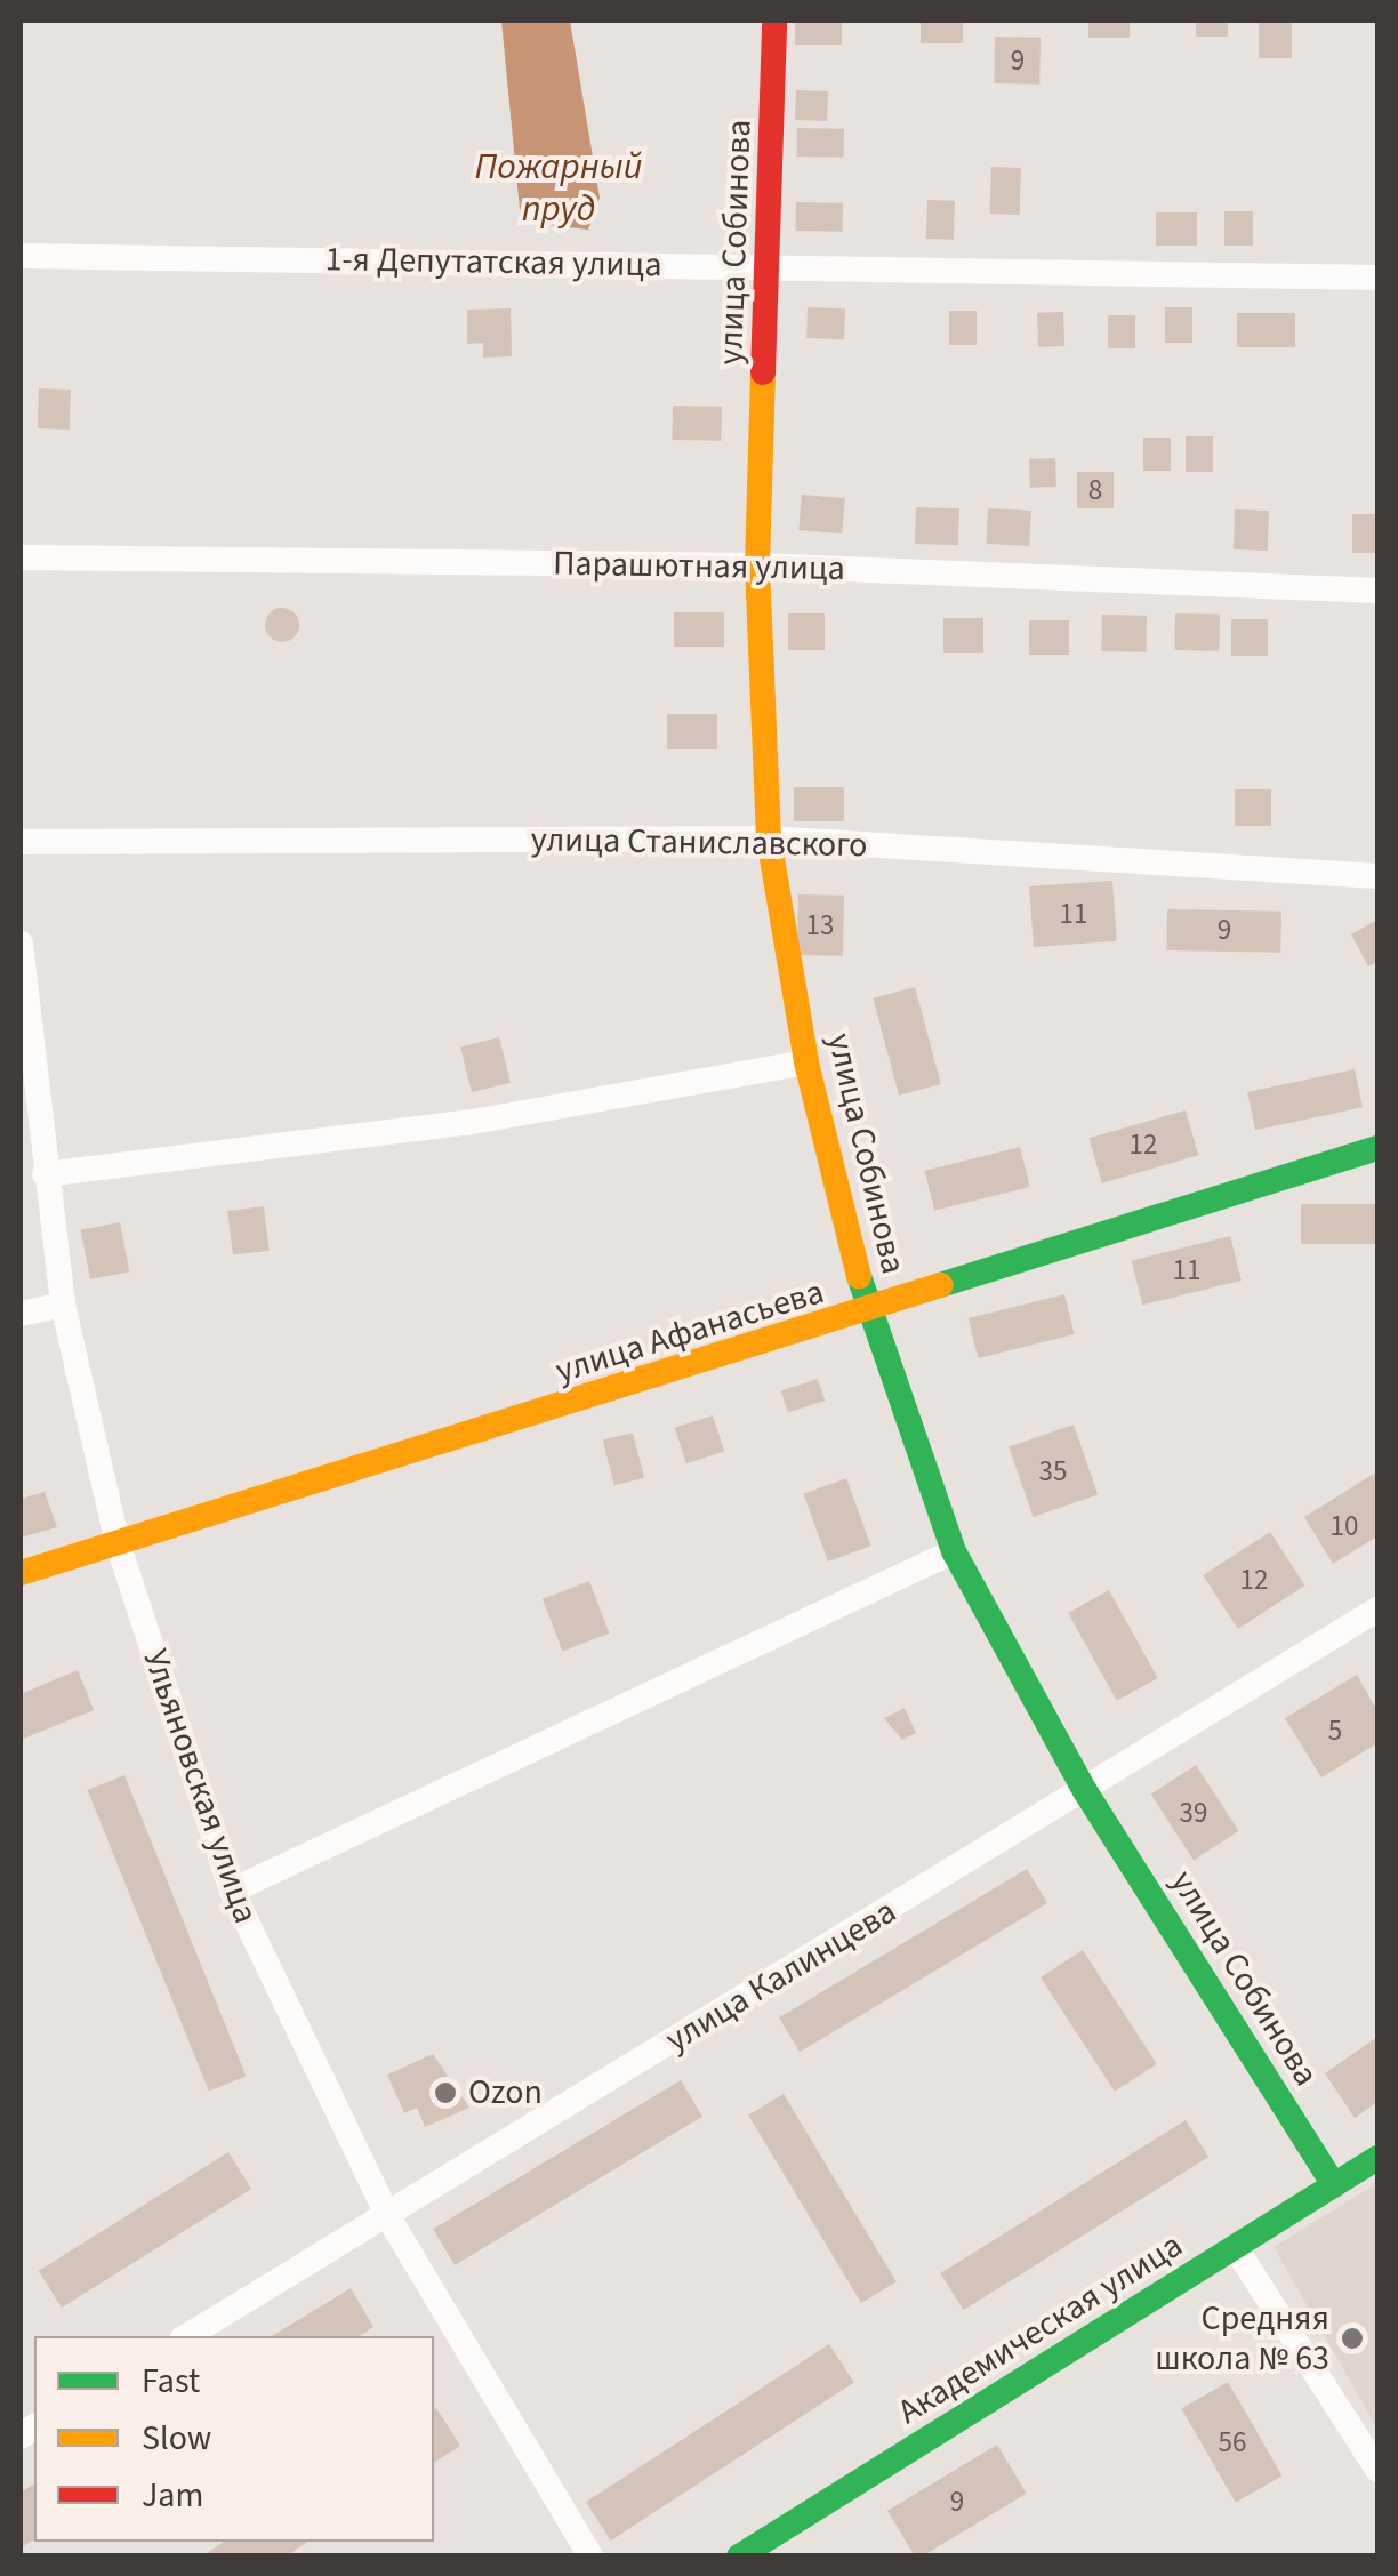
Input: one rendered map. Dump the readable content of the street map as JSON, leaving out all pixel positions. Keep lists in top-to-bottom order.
{
  "streets": {
    "street": [
      "улица Собинова",
      "1-я Депутатская улица",
      "Парашютная улица",
      "улица Станиславского",
      "улица Афанасьева",
      "Ульяновская улица",
      "улица Калинцева",
      "Академическая улица"
    ]
  },
  "crossings": [
    ["улица Собинова", "1-я Депутатская улица"],
    ["улица Собинова", "Парашютная улица"],
    ["улица Собинова", "улица Станиславского"],
    ["улица Собинова", "улица Афанасьева"],
    ["улица Собинова", "улица Калинцева"],
    ["улица Собинова", "Академическая улица"],
    ["улица Афанасьева", "Ульяновская улица"],
    ["Ульяновская улица", "улица Калинцева"]
  ],
  "water": ["Пожарный пруд"],
  "places": ["Ozon", "Средняя школа № 63"],
  "house_numbers": [
    "9",
    "8",
    "11",
    "13",
    "9",
    "12",
    "11",
    "35",
    "10",
    "12",
    "5",
    "39",
    "56",
    "9"
  ],
  "legend": ["Fast", "Slow", "Jam"]
}
